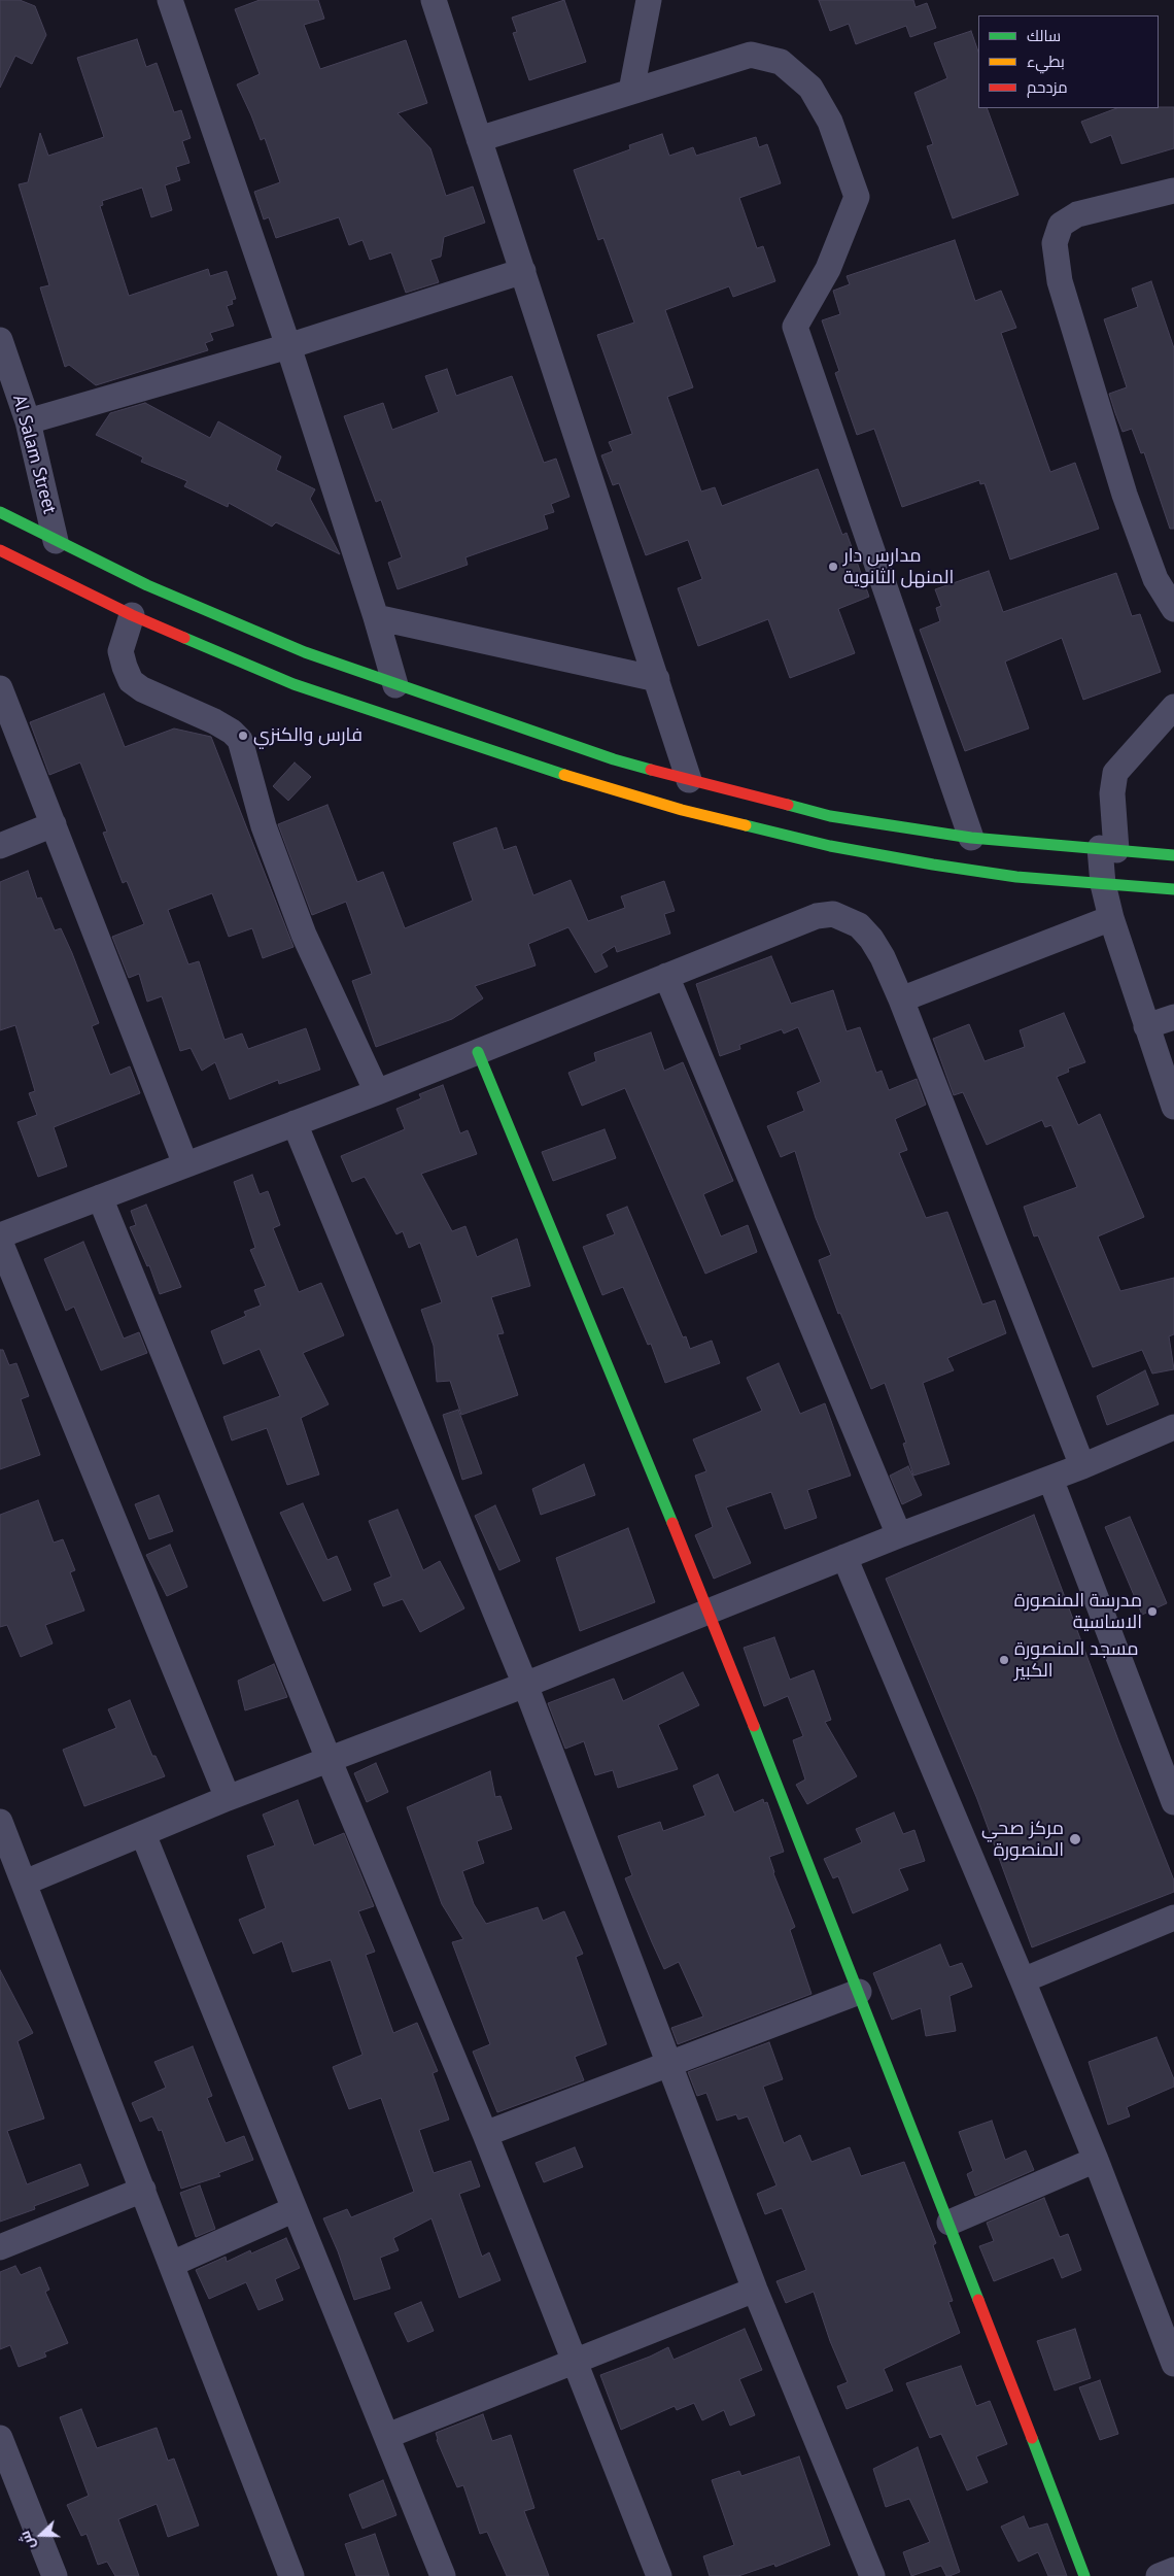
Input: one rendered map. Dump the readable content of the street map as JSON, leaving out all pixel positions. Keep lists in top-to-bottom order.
{
  "streets": {
    "street": ["Al Salam Street"]
  },
  "places": [
    "مدارس دار المنهل الثانوية",
    "فارس والكنزي",
    "مدرسة المنصورة الاساسية",
    "مسجد المنصورة الكبير",
    "مركز صحي المنصورة"
  ],
  "legend": ["سالك", "بطيء", "مزدحم"],
  "north": "left"
}
